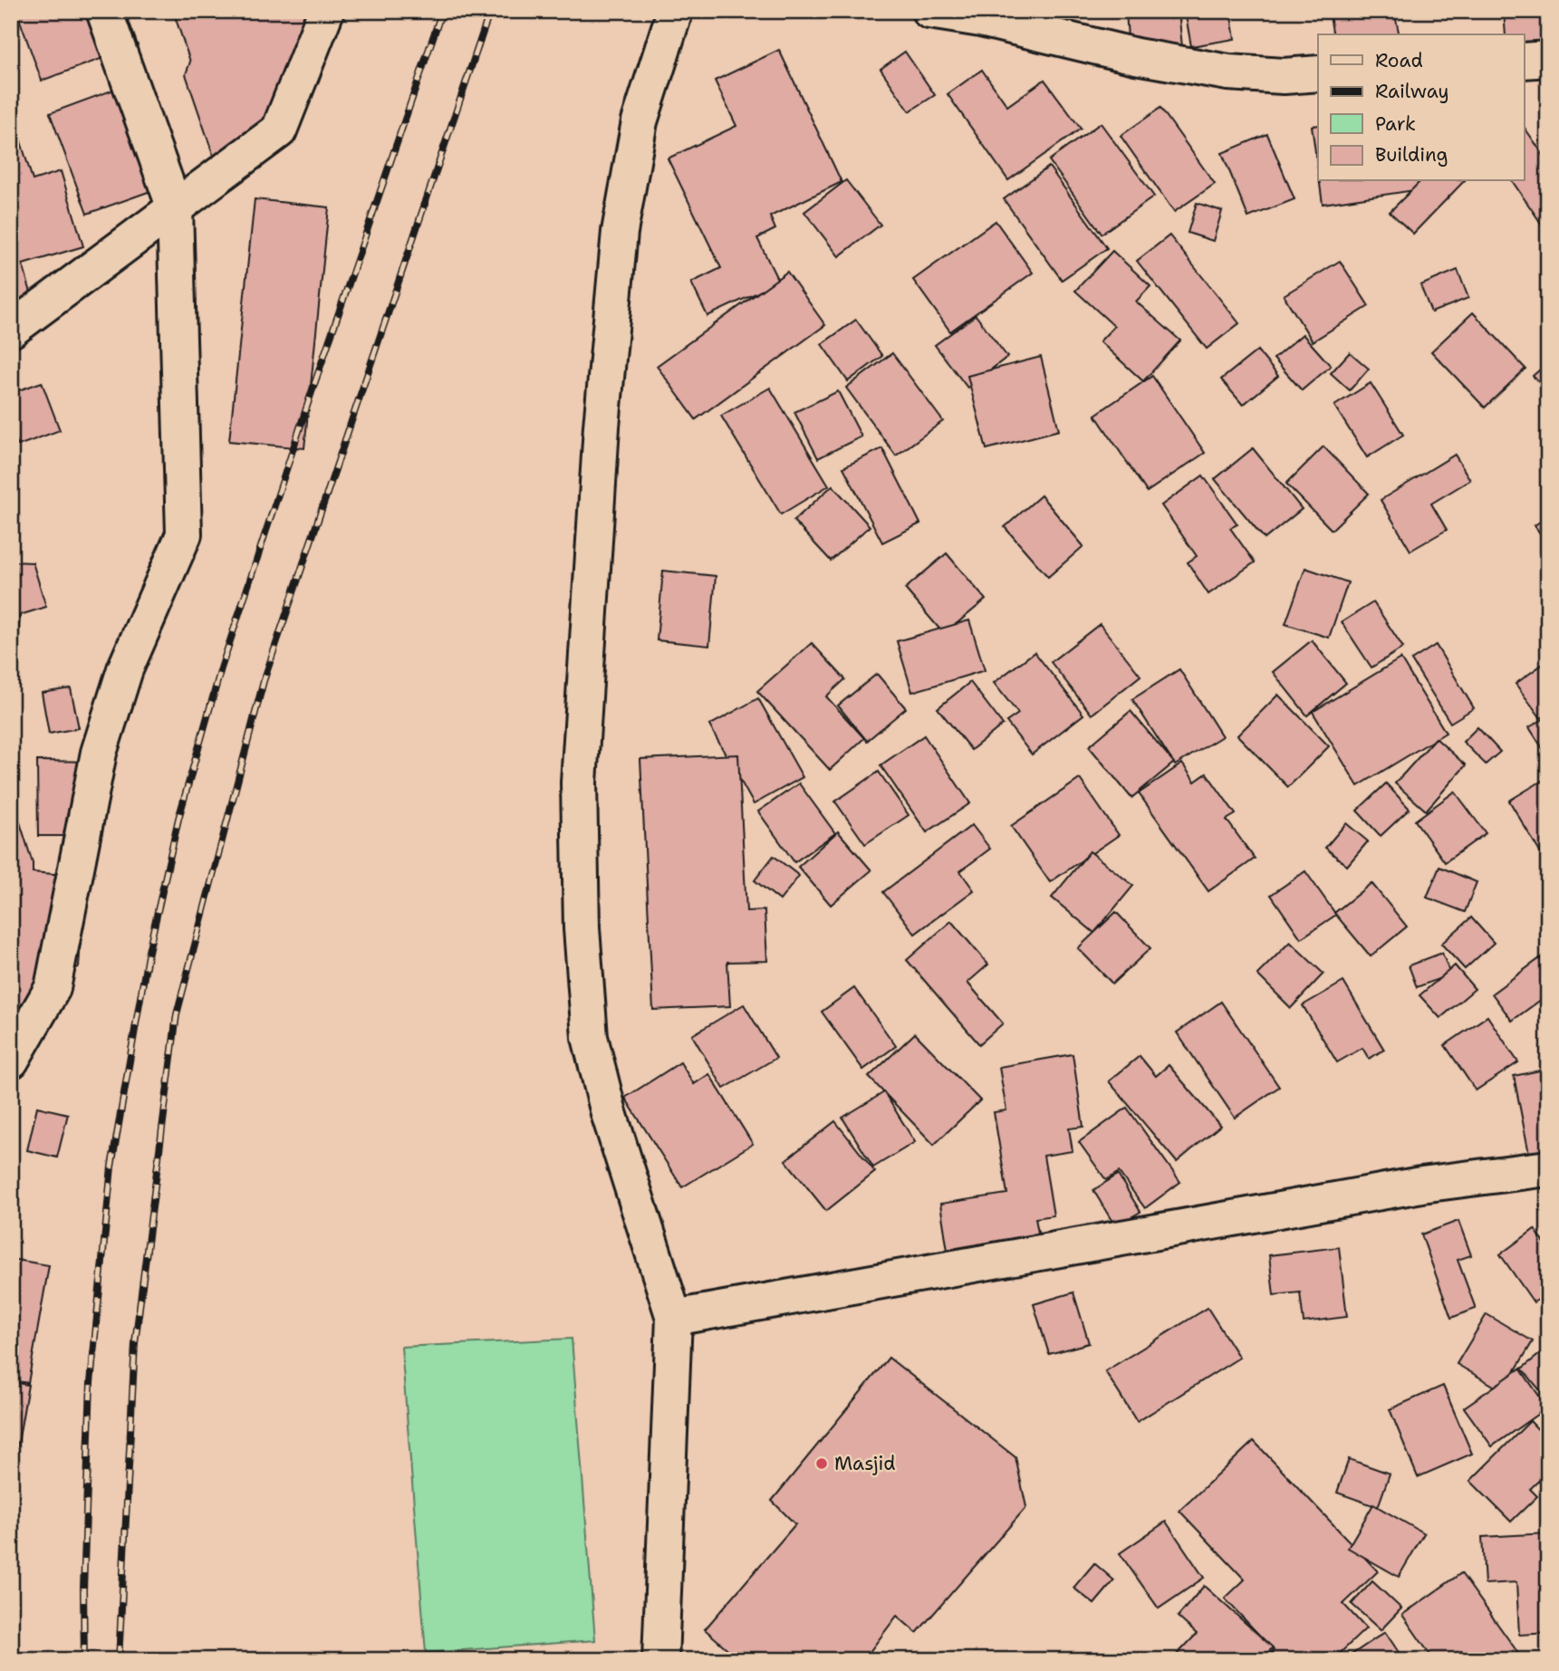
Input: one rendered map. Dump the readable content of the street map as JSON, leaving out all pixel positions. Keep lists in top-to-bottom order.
{
  "places": ["Masjid"],
  "legend": [
    "Road",
    "Railway",
    "Park",
    "Building"
  ]
}
